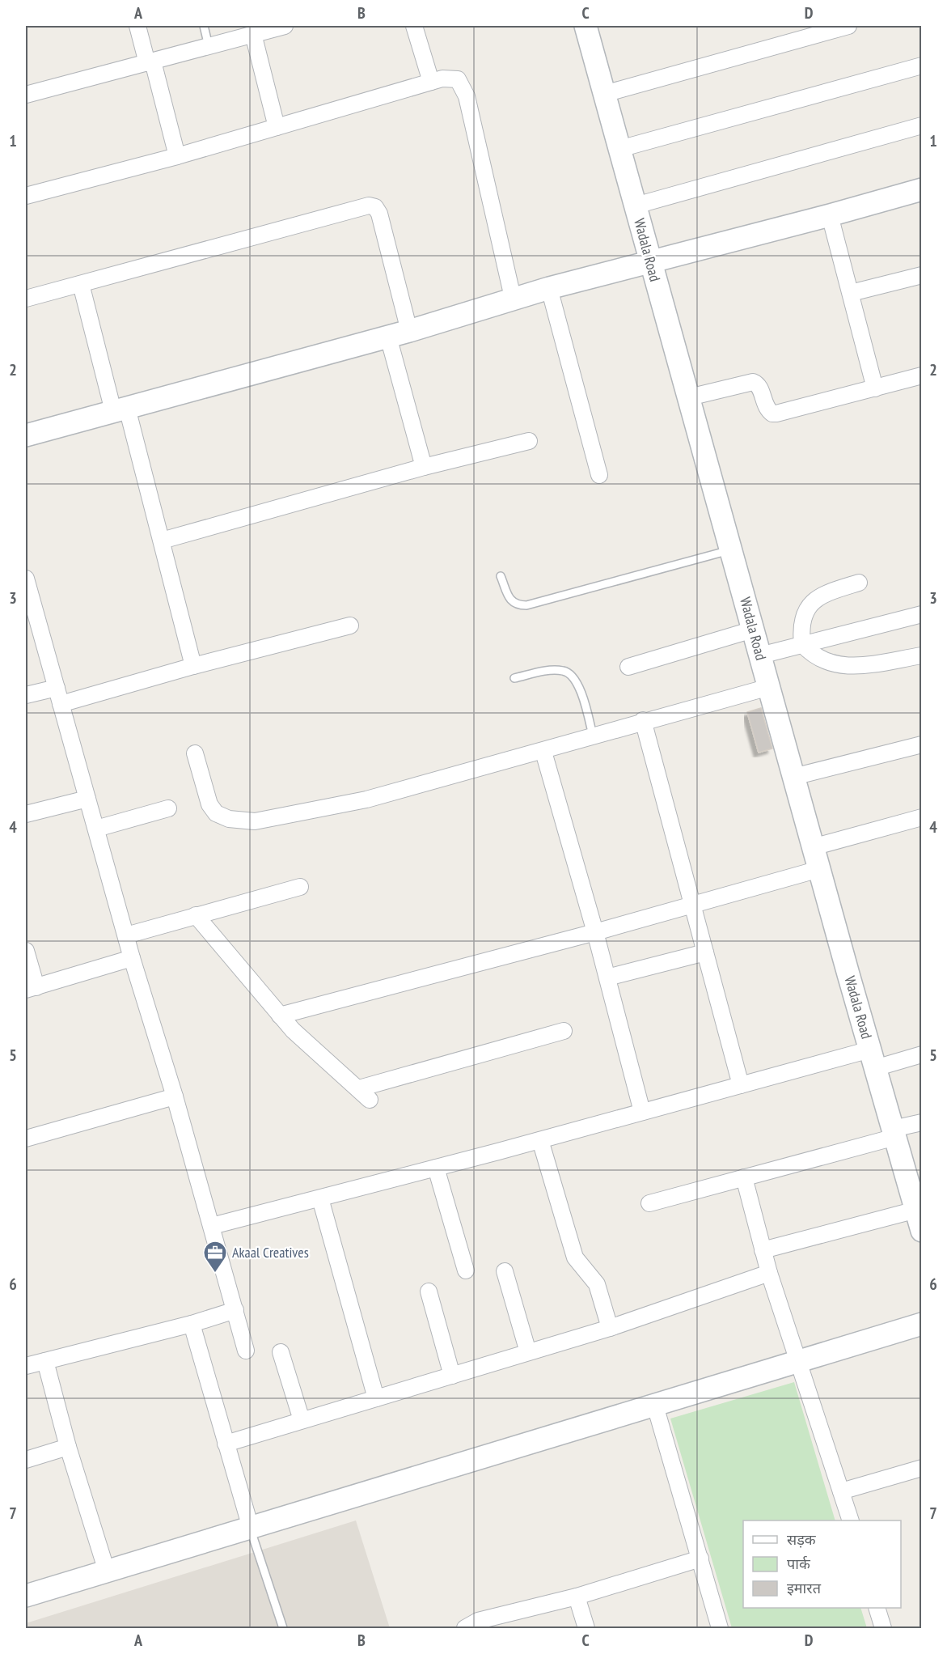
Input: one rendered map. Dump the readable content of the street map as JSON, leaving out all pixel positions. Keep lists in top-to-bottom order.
{
  "streets": {
    "street": ["Wadala Road"]
  },
  "places": {
    "office": ["Akaal Creatives"]
  },
  "legend": ["सड़क", "पार्क", "इमारत"],
  "grid": {
    "columns": [
      "A",
      "B",
      "C",
      "D"
    ],
    "rows": [
      "1",
      "2",
      "3",
      "4",
      "5",
      "6",
      "7"
    ]
  }
}
